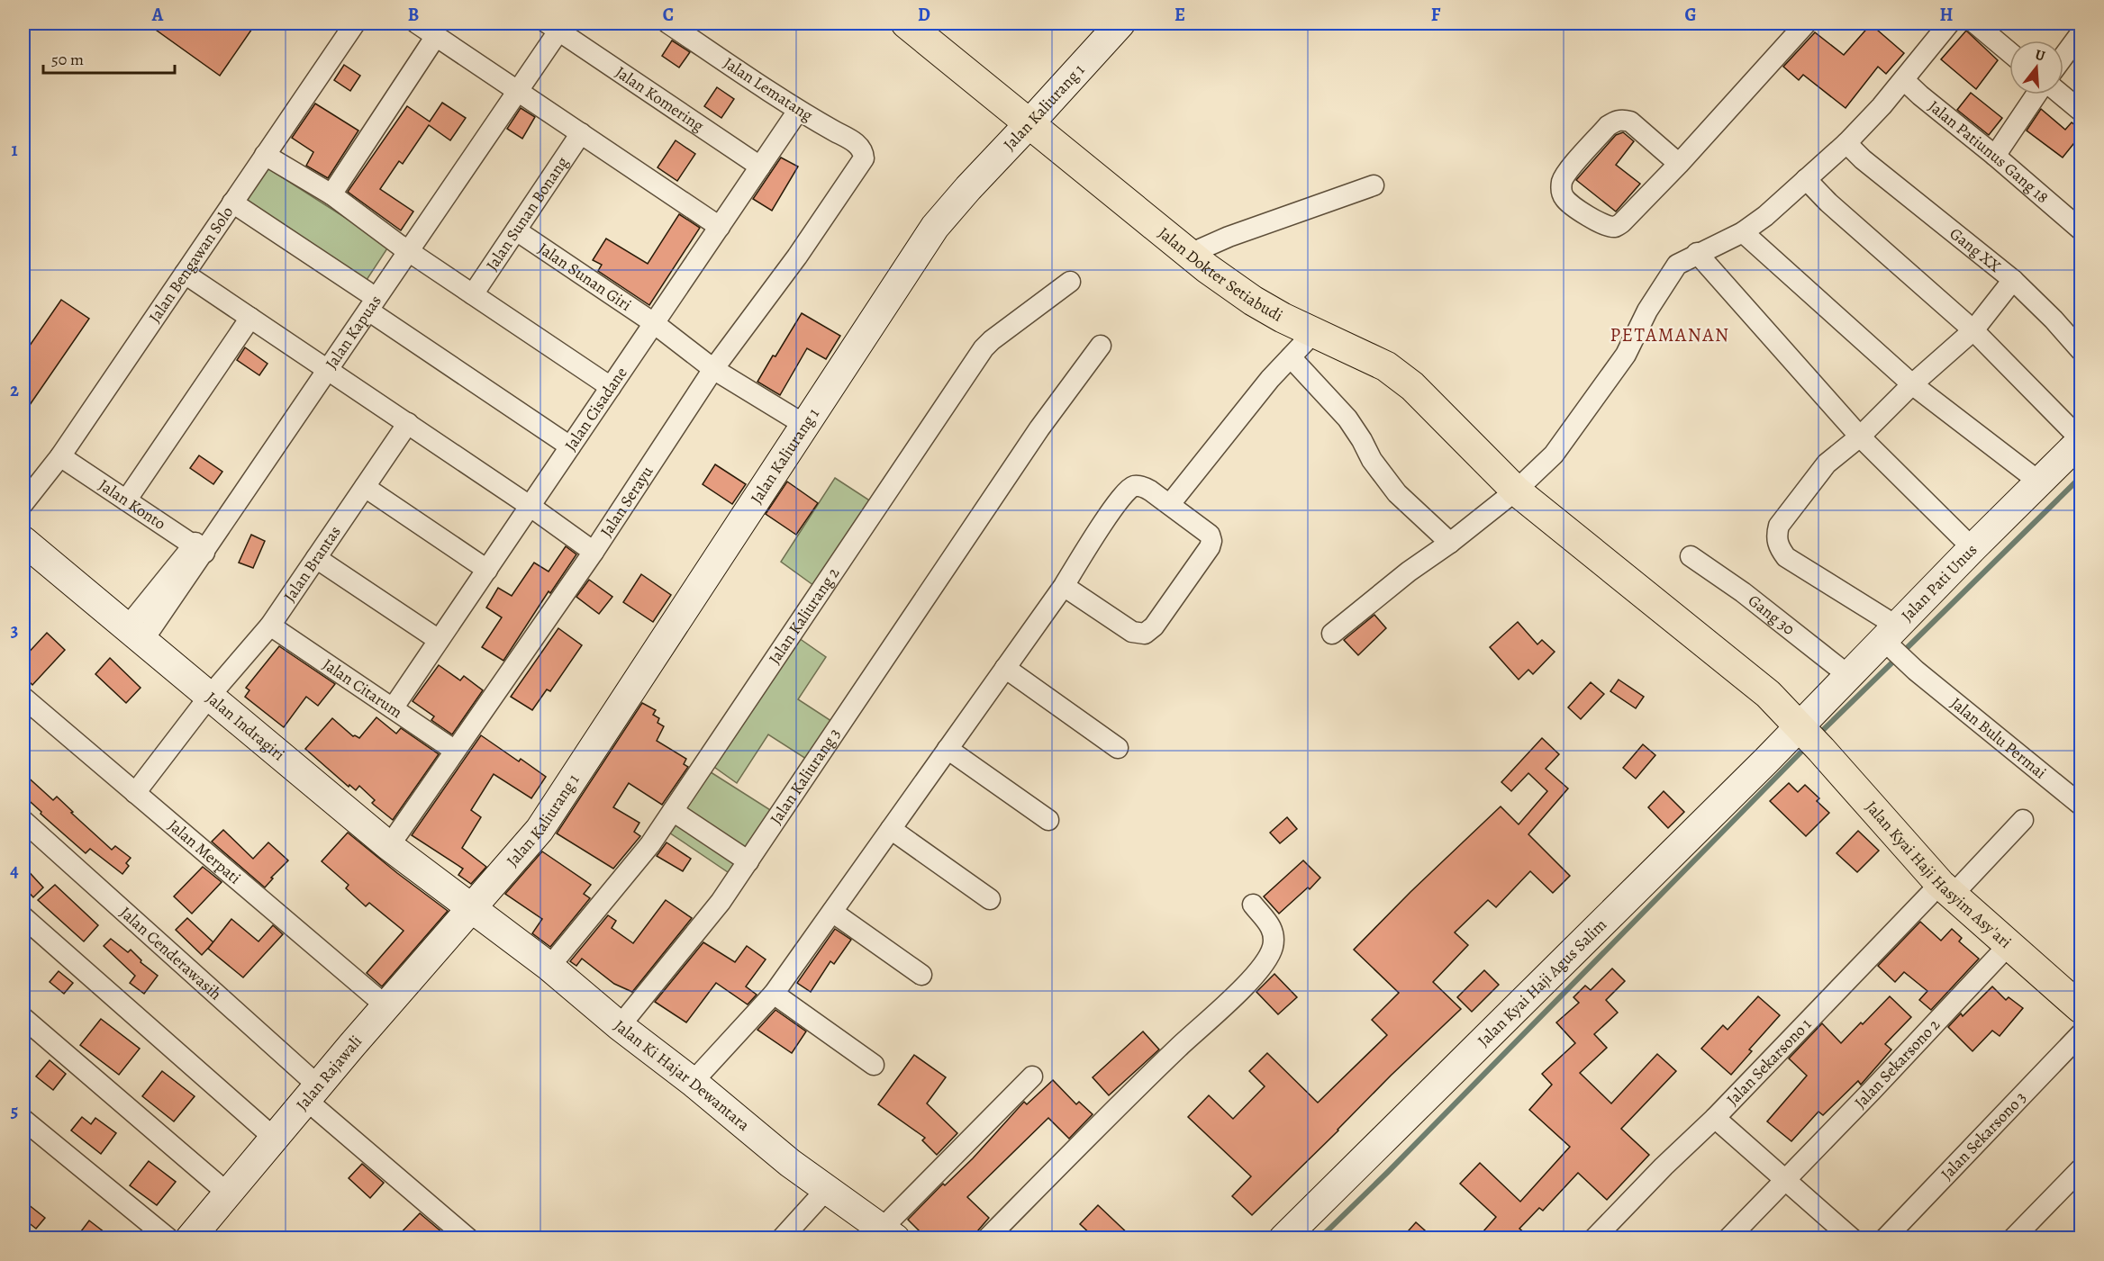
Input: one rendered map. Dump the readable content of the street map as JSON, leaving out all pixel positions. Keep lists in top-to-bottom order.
{
  "streets": {
    "highway": ["Jalan Dokter Setiabudi", "Jalan Kyai Haji Hasyim Asy'ari"],
    "main road": [
      "Jalan Kaliurang 1",
      "Jalan Pati Unus",
      "Jalan Indragiri",
      "Jalan Kyai Haji Agus Salim",
      "Jalan Rajawali",
      "Jalan Ki Hajar Dewantara"
    ],
    "street": [
      "Jalan Lematang",
      "Jalan Komering",
      "Jalan Patiunus Gang 18",
      "Jalan Sunan Bonang",
      "Gang XX",
      "Jalan Bengawan Solo",
      "Jalan Sunan Giri",
      "Jalan Kapuas",
      "Jalan Cisadane",
      "Jalan Serayu",
      "Jalan Konto",
      "Jalan Brantas",
      "Gang 30",
      "Jalan Kaliurang 2",
      "Jalan Citarum",
      "Jalan Bulu Permai",
      "Jalan Kaliurang 3",
      "Jalan Merpati",
      "Jalan Cenderawasih",
      "Jalan Sekarsono 1",
      "Jalan Sekarsono 2",
      "Jalan Sekarsono 3"
    ]
  },
  "crossings": [
    ["Jalan Lematang", "Jalan Cisadane"],
    ["Jalan Lematang", "Jalan Serayu"],
    ["Jalan Komering", "Jalan Kapuas"],
    ["Jalan Komering", "Jalan Cisadane"],
    ["Jalan Kaliurang 1", "Jalan Dokter Setiabudi"],
    ["Jalan Kaliurang 1", "Jalan Sunan Giri"],
    ["Jalan Kaliurang 1", "Jalan Indragiri"],
    ["Jalan Kaliurang 1", "Jalan Rajawali"],
    ["Jalan Kaliurang 1", "Jalan Ki Hajar Dewantara"],
    ["Jalan Sunan Bonang", "Jalan Sunan Giri"],
    ["Jalan Bengawan Solo", "Jalan Konto"],
    ["Jalan Dokter Setiabudi", "Jalan Kyai Haji Hasyim Asy'ari"],
    ["Jalan Sunan Giri", "Jalan Cisadane"],
    ["Jalan Sunan Giri", "Jalan Serayu"],
    ["Jalan Kapuas", "Jalan Konto"],
    ["Jalan Kapuas", "Jalan Indragiri"],
    ["Jalan Cisadane", "Jalan Citarum"],
    ["Jalan Serayu", "Jalan Citarum"],
    ["Jalan Serayu", "Jalan Indragiri"],
    ["Jalan Brantas", "Jalan Citarum"],
    ["Jalan Brantas", "Jalan Indragiri"],
    ["Jalan Brantas", "Jalan Merpati"],
    ["Jalan Pati Unus", "Gang 30"],
    ["Jalan Pati Unus", "Jalan Bulu Permai"],
    ["Jalan Pati Unus", "Jalan Kyai Haji Hasyim Asy'ari"],
    ["Jalan Pati Unus", "Jalan Kyai Haji Agus Salim"],
    ["Jalan Kaliurang 2", "Jalan Ki Hajar Dewantara"],
    ["Jalan Indragiri", "Jalan Rajawali"],
    ["Jalan Indragiri", "Jalan Ki Hajar Dewantara"],
    ["Jalan Kaliurang 3", "Jalan Ki Hajar Dewantara"],
    ["Jalan Merpati", "Jalan Rajawali"],
    ["Jalan Kyai Haji Hasyim Asy'ari", "Jalan Kyai Haji Agus Salim"],
    ["Jalan Kyai Haji Hasyim Asy'ari", "Jalan Sekarsono 1"],
    ["Jalan Kyai Haji Hasyim Asy'ari", "Jalan Sekarsono 2"],
    ["Jalan Cenderawasih", "Jalan Rajawali"],
    ["Jalan Rajawali", "Jalan Ki Hajar Dewantara"]
  ],
  "districts": ["PETAMANAN"],
  "scale_bar": "50 m",
  "north": "top",
  "grid": {
    "columns": [
      "A",
      "B",
      "C",
      "D",
      "E",
      "F",
      "G",
      "H"
    ],
    "rows": [
      "1",
      "2",
      "3",
      "4",
      "5"
    ]
  }
}
